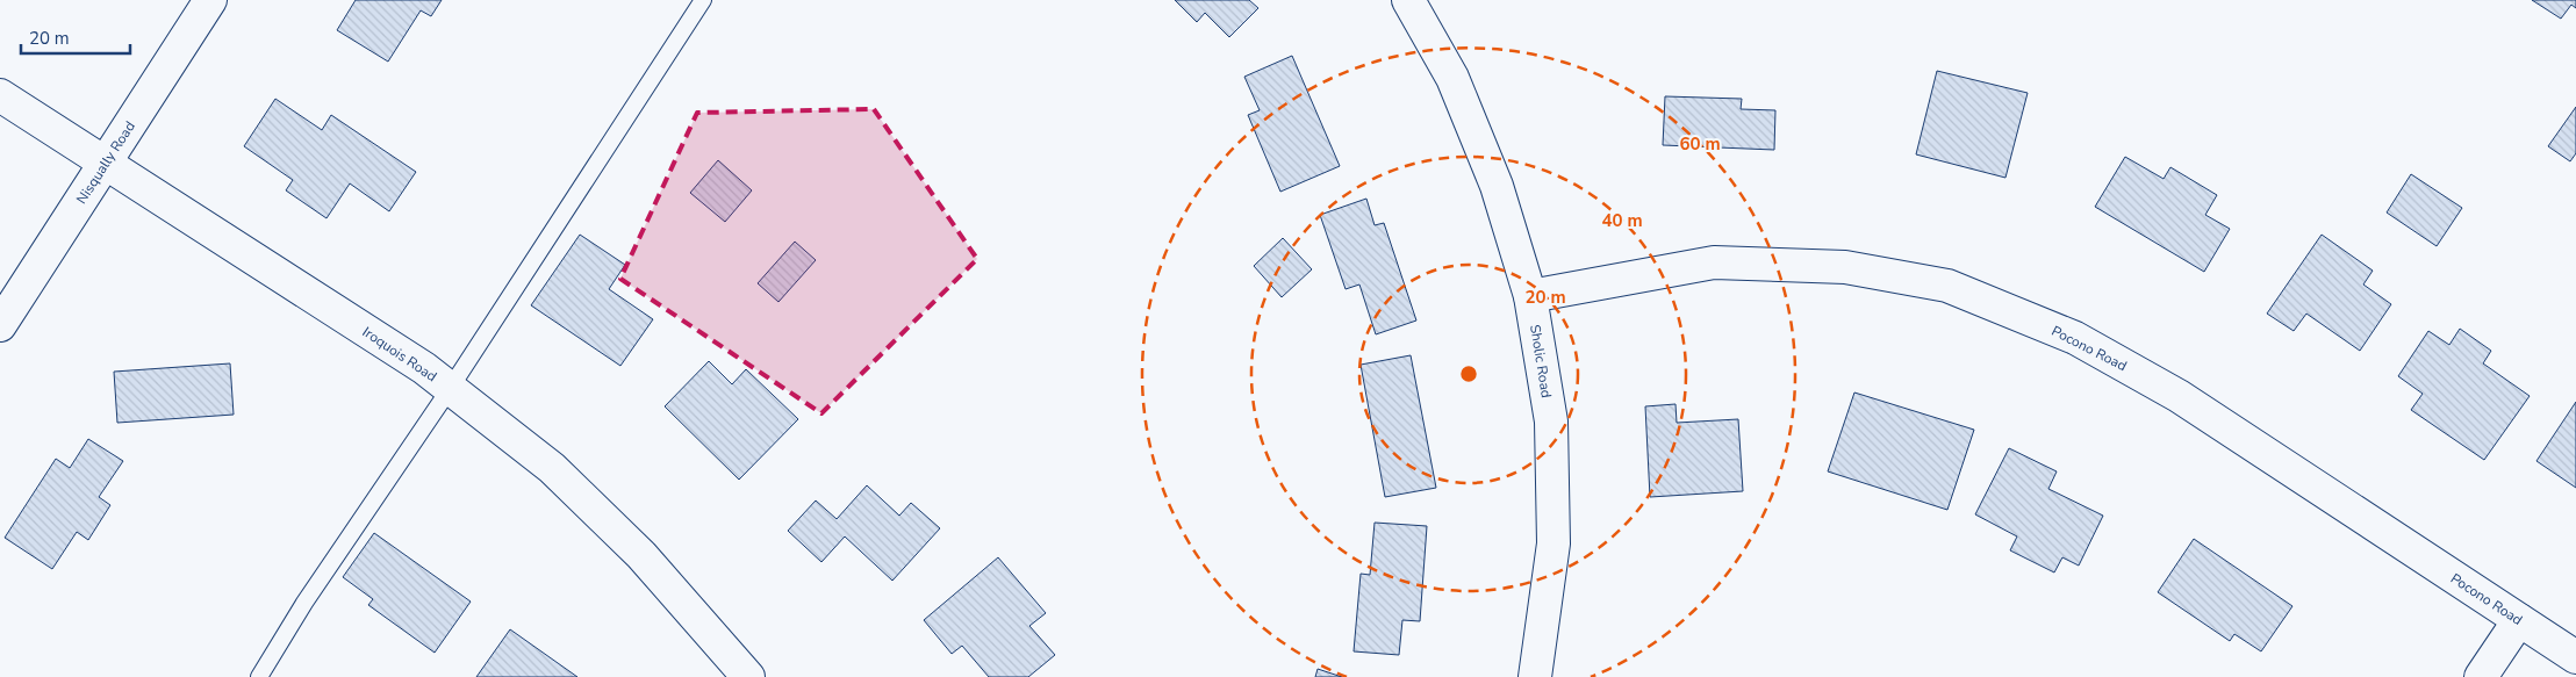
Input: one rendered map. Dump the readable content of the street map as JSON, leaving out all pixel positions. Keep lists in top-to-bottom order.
{
  "streets": {
    "street": [
      "Nisqually Road",
      "Pocono Road",
      "Iroquois Road",
      "Sholic Road"
    ]
  },
  "crossings": [
    ["Nisqually Road", "Iroquois Road"],
    ["Pocono Road", "Sholic Road"]
  ],
  "scale_bar": "20 m",
  "rings": ["60 m", "40 m", "20 m"]
}
